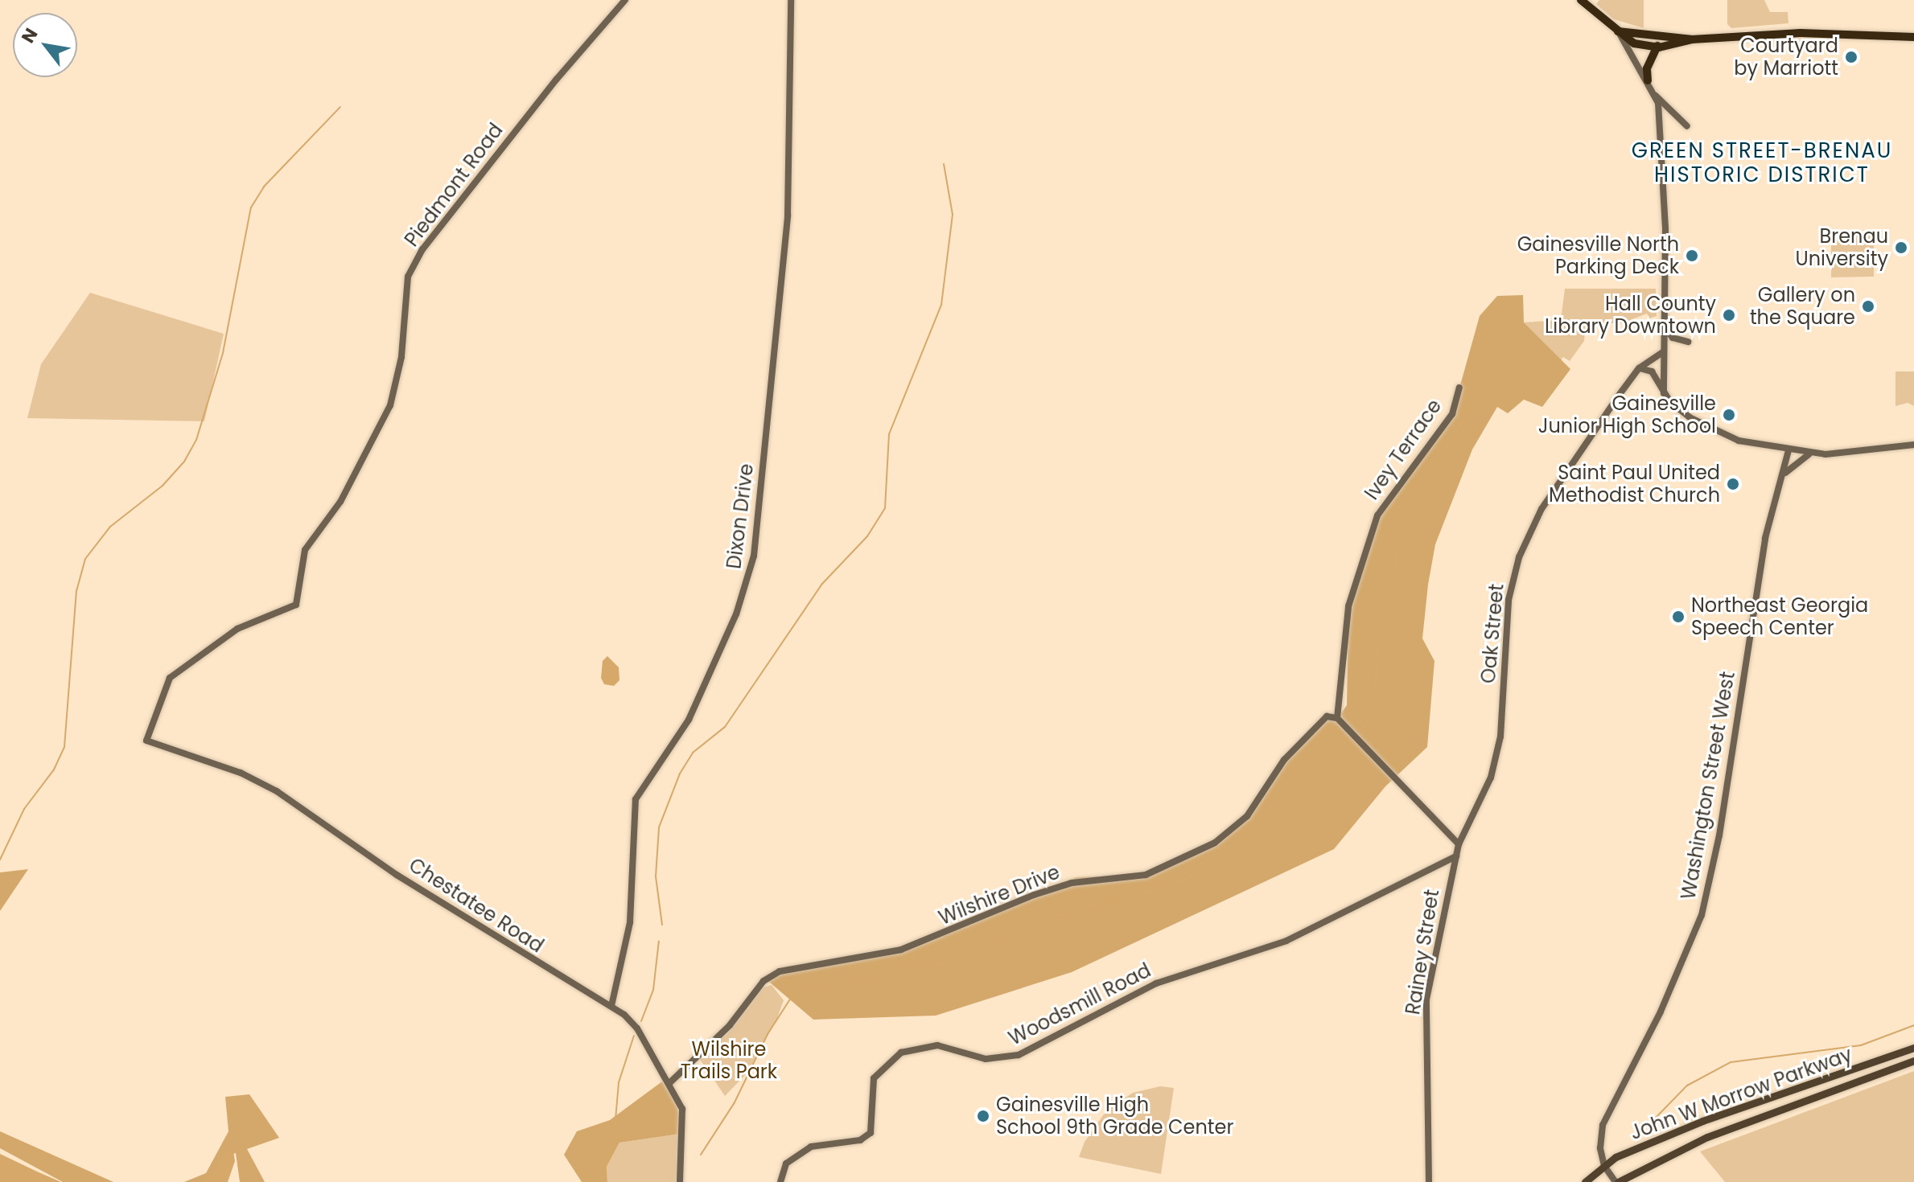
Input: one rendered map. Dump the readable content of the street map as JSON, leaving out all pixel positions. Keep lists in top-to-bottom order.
{
  "streets": {
    "main road": ["John W Morrow Parkway"],
    "street": [
      "Piedmont Road",
      "Ivey Terrace",
      "Dixon Drive",
      "Oak Street",
      "Washington Street West",
      "Wilshire Drive",
      "Chestatee Road",
      "Rainey Street",
      "Woodsmill Road"
    ]
  },
  "crossings": [
    ["Piedmont Road", "Chestatee Road"],
    ["Ivey Terrace", "Wilshire Drive"],
    ["Dixon Drive", "Chestatee Road"],
    ["Oak Street", "Rainey Street"],
    ["Washington Street West", "John W Morrow Parkway"],
    ["Wilshire Drive", "Chestatee Road"],
    ["Rainey Street", "Woodsmill Road"]
  ],
  "districts": ["GREEN STREET-BRENAU HISTORIC DISTRICT"],
  "parks": ["Wilshire Trails Park"],
  "places": [
    "Courtyard by Marriott",
    "Brenau University",
    "Gainesville North Parking Deck",
    "Gallery on the Square",
    "Hall County Library Downtown",
    "Gainesville Junior High School",
    "Saint Paul United Methodist Church",
    "Northeast Georgia Speech Center",
    "Gainesville High School 9th Grade Center"
  ],
  "north": "top left"
}
